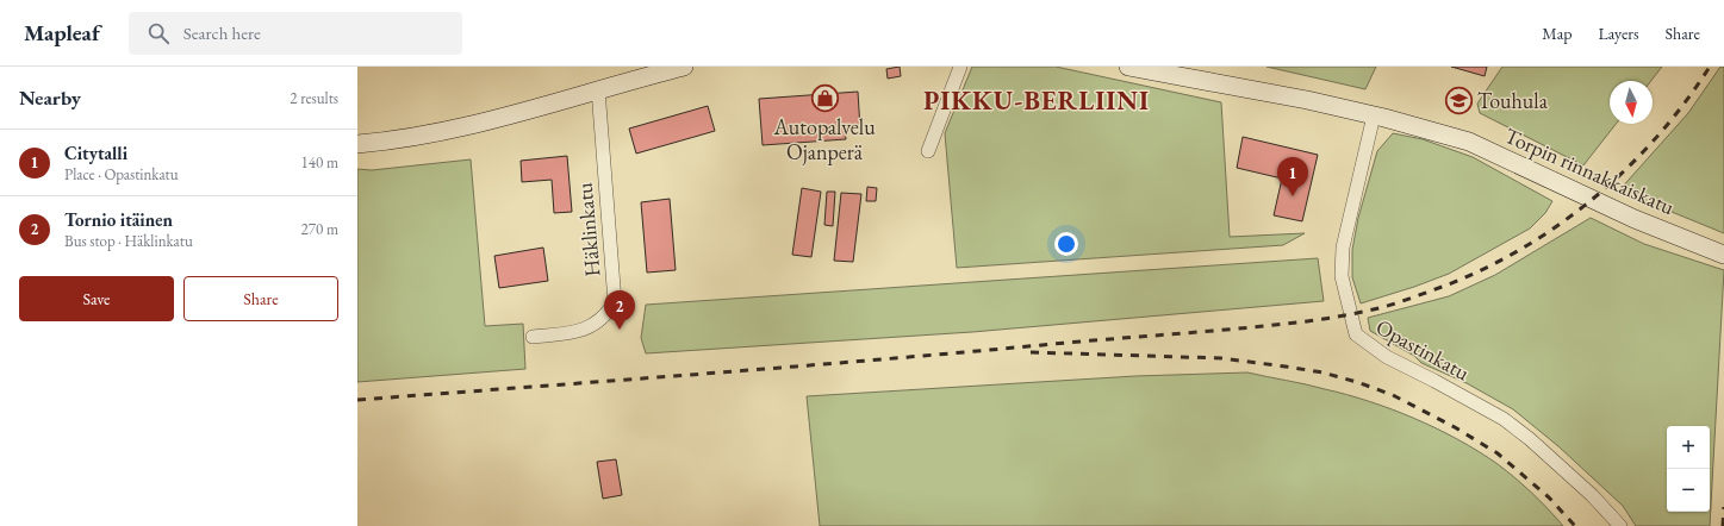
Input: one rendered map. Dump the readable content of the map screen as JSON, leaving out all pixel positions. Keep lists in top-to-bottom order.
{
  "streets": {
    "main road": ["Torpin rinnakkaiskatu"],
    "street": ["Häklinkatu", "Opastinkatu"]
  },
  "crossings": [
    ["Torpin rinnakkaiskatu", "Opastinkatu"]
  ],
  "districts": ["PIKKU-BERLIINI"],
  "places": {
    "shop": ["Autopalvelu Ojanperä"],
    "school or university": ["Touhula"]
  },
  "north": "bottom",
  "page": {
    "header": "Mapleaf",
    "search": "Search here",
    "nav": ["Map", "Layers", "Share"],
    "heading": ["Nearby", "2 results"],
    "list": [
      {
        "mark": "1",
        "name": "Citytalli",
        "note": "Place · Opastinkatu",
        "value": "140 m"
      },
      {
        "mark": "2",
        "name": "Tornio itäinen",
        "note": "Bus stop · Häklinkatu",
        "value": "270 m"
      }
    ],
    "pins": ["1", "2"],
    "buttons": ["Save", "Share"],
    "map_buttons": ["+", "−"]
  }
}
